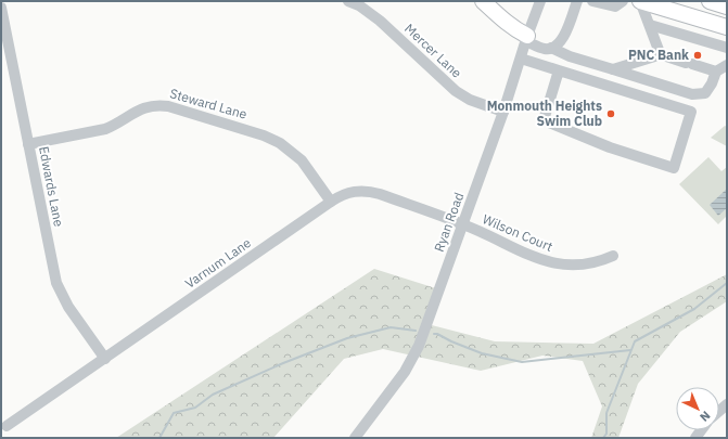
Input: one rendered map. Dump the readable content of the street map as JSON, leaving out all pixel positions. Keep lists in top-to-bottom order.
{
  "streets": {
    "street": [
      "Mercer Lane",
      "Steward Lane",
      "Edwards Lane",
      "Ryan Road",
      "Wilson Court",
      "Varnum Lane"
    ]
  },
  "crossings": [
    ["Mercer Lane", "Ryan Road"],
    ["Steward Lane", "Edwards Lane"],
    ["Steward Lane", "Varnum Lane"],
    ["Edwards Lane", "Varnum Lane"],
    ["Ryan Road", "Wilson Court"],
    ["Ryan Road", "Varnum Lane"],
    ["Wilson Court", "Varnum Lane"]
  ],
  "places": ["PNC Bank", "Monmouth Heights Swim Club"],
  "north": "bottom right"
}
